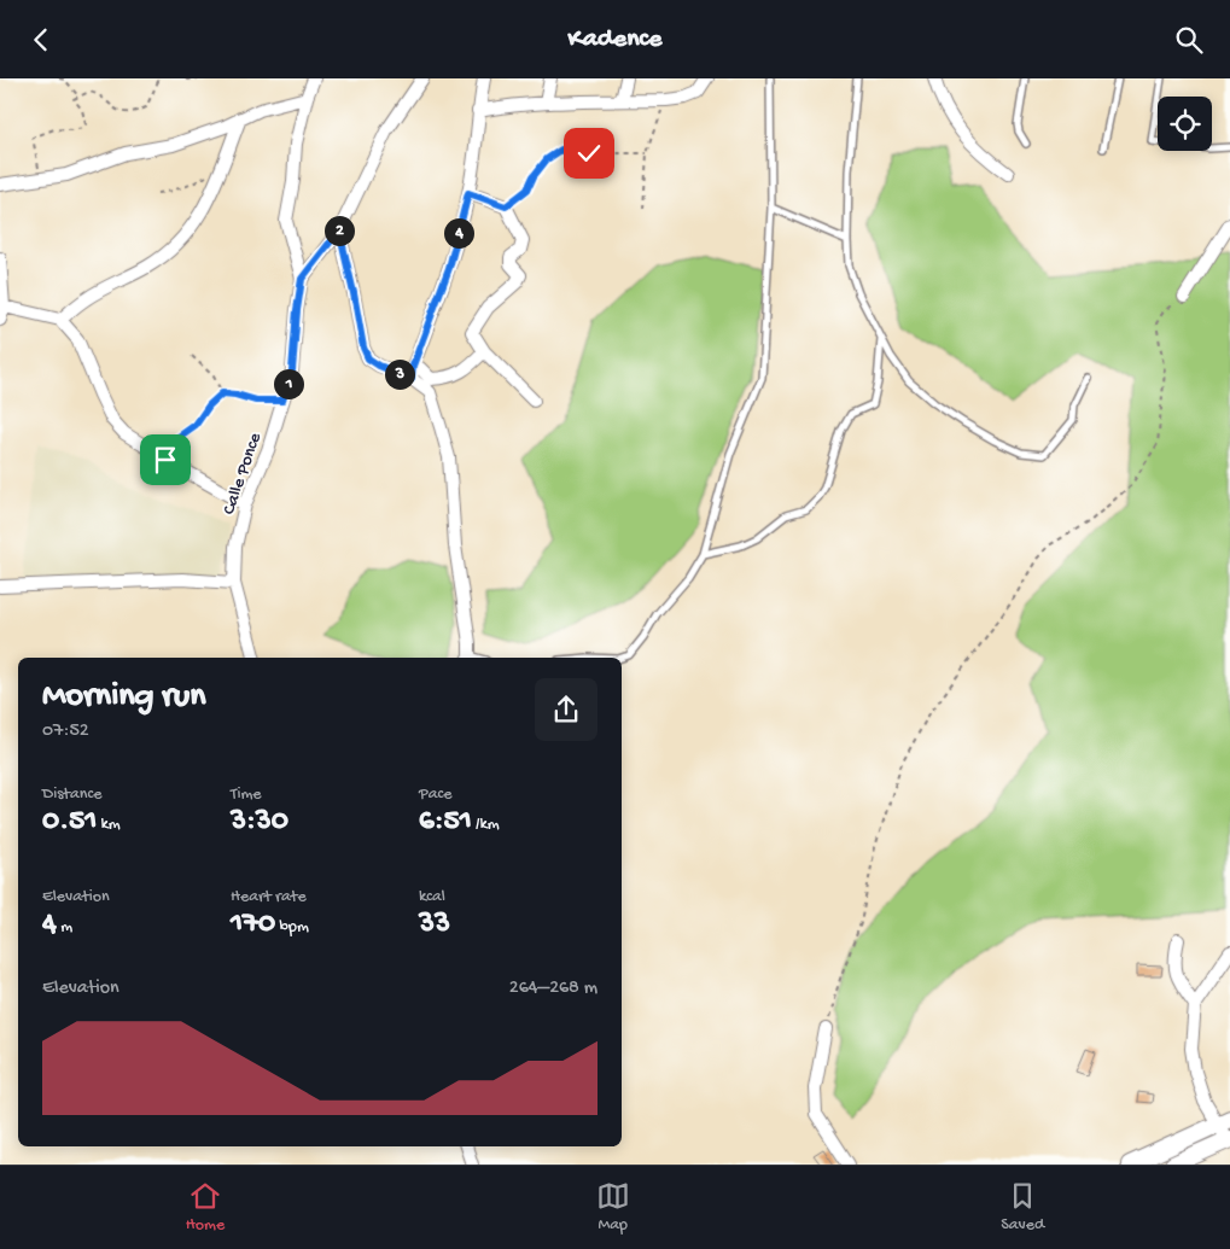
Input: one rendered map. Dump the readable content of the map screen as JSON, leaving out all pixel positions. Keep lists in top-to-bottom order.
{
  "streets": {
    "street": ["Calle Ponce"]
  },
  "page": {
    "header": "Kadence",
    "pins": [
      "2",
      "4",
      "3",
      "1"
    ],
    "heading": ["Morning run", "07:52"],
    "stats": [
      ["Distance", "0.51 km"],
      ["Time", "3:30"],
      ["Pace", "6:51 /km"],
      ["Elevation", "4 m"],
      ["Heart rate", "170 bpm"],
      ["kcal", "33"]
    ],
    "chart": ["Elevation", "264–268 m"],
    "tabs": ["Home", "Map", "Saved"]
  }
}
